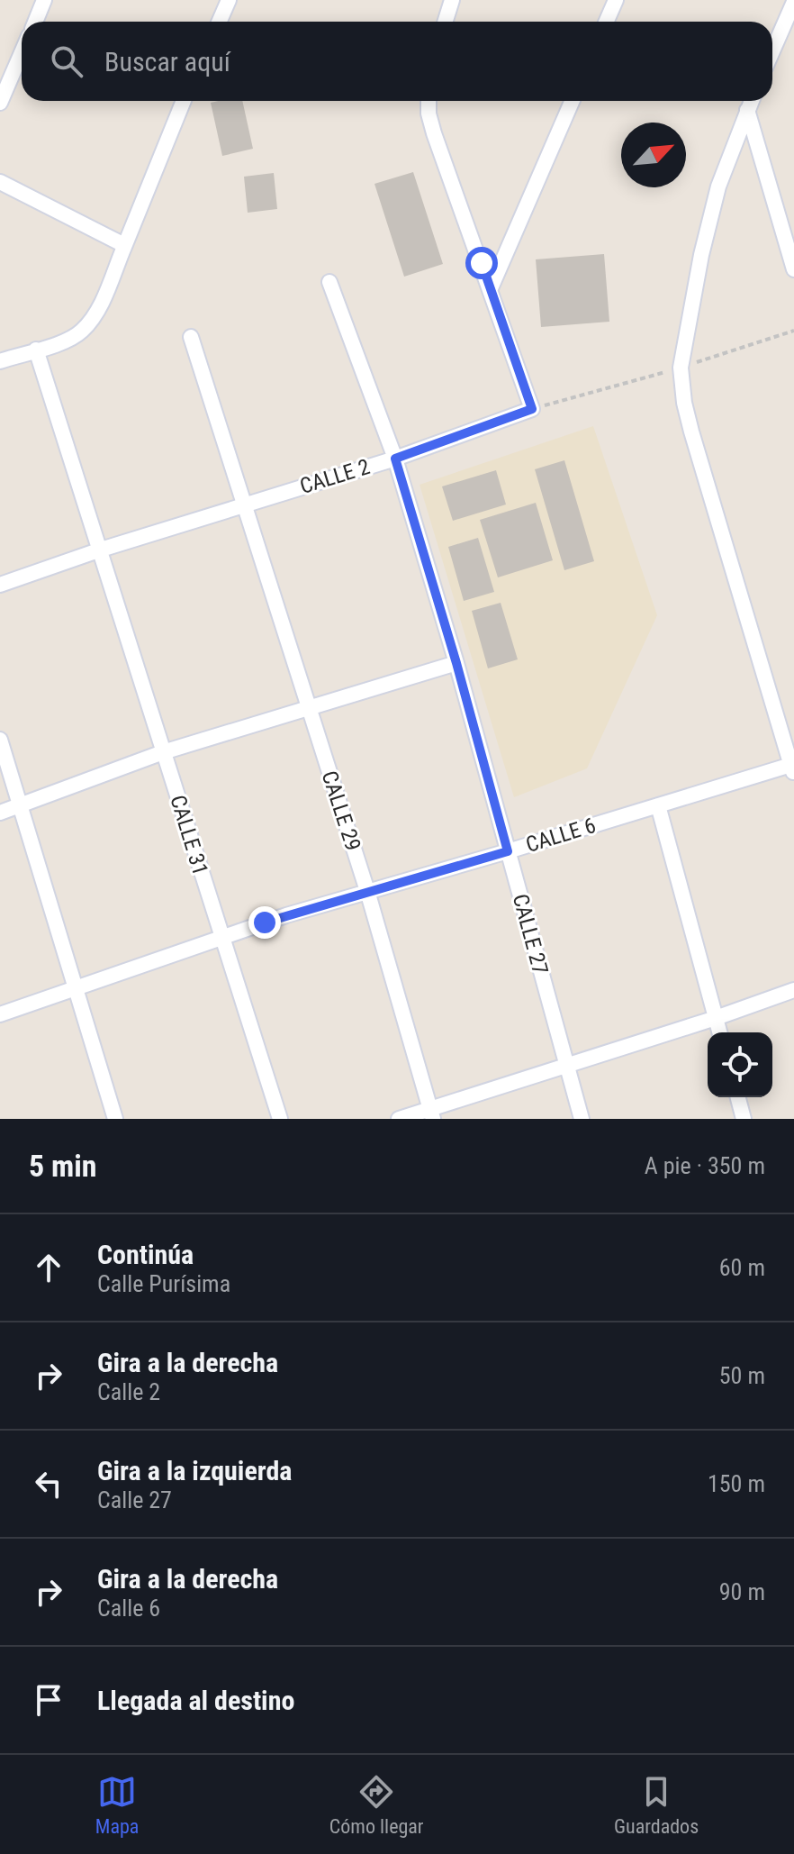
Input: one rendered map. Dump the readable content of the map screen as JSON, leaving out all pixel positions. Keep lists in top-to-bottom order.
{
  "streets": {
    "street": [
      "CALLE 2",
      "CALLE 29",
      "CALLE 31",
      "CALLE 6",
      "CALLE 27"
    ]
  },
  "crossings": [
    ["CALLE 2", "CALLE 29"],
    ["CALLE 2", "CALLE 31"],
    ["CALLE 2", "CALLE 27"],
    ["CALLE 29", "CALLE 6"],
    ["CALLE 31", "CALLE 6"],
    ["CALLE 6", "CALLE 27"]
  ],
  "north": "top right",
  "page": {
    "search": "Buscar aquí",
    "heading": ["5 min", "A pie · 350 m"],
    "list": [
      ["Continúa", "Calle Purísima", "60 m"],
      ["Gira a la derecha", "Calle 2", "50 m"],
      ["Gira a la izquierda", "Calle 27", "150 m"],
      ["Gira a la derecha", "Calle 6", "90 m"],
      "Llegada al destino"
    ],
    "nav": ["Mapa", "Cómo llegar", "Guardados"]
  }
}
